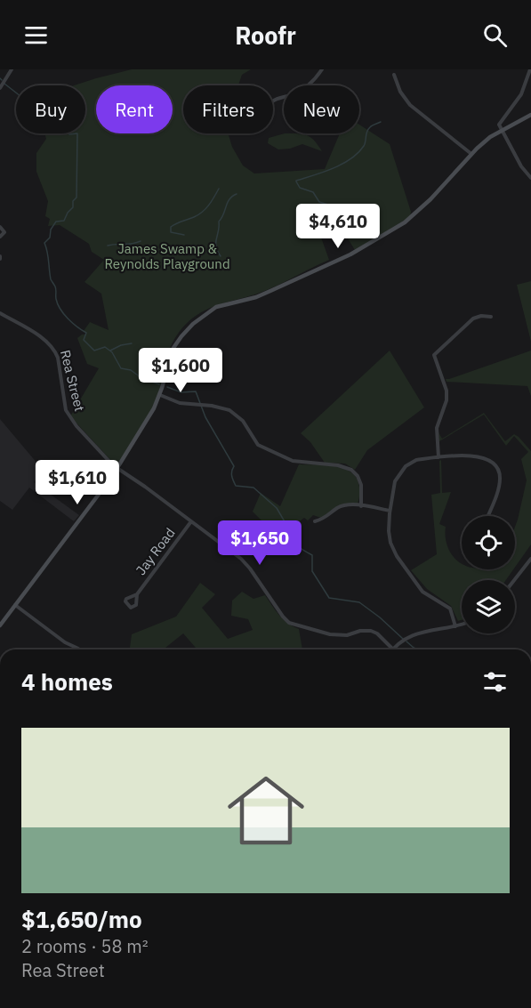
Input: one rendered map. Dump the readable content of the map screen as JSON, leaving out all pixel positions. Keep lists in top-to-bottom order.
{
  "streets": {
    "street": ["Rea Street", "Jay Road"]
  },
  "crossings": [
    ["Rea Street", "Jay Road"]
  ],
  "parks": ["James Swamp & Reynolds Playground"],
  "page": {
    "header": "Roofr",
    "chip": [
      "Buy",
      "Rent",
      "Filters",
      "New"
    ],
    "price": [
      "$4,610",
      "$1,600",
      "$1,610",
      "$1,650"
    ],
    "heading": "4 homes",
    "list": [
      {
        "name": "$1,650/mo",
        "note": "2 rooms · 58 m² · Rea Street"
      }
    ]
  }
}
